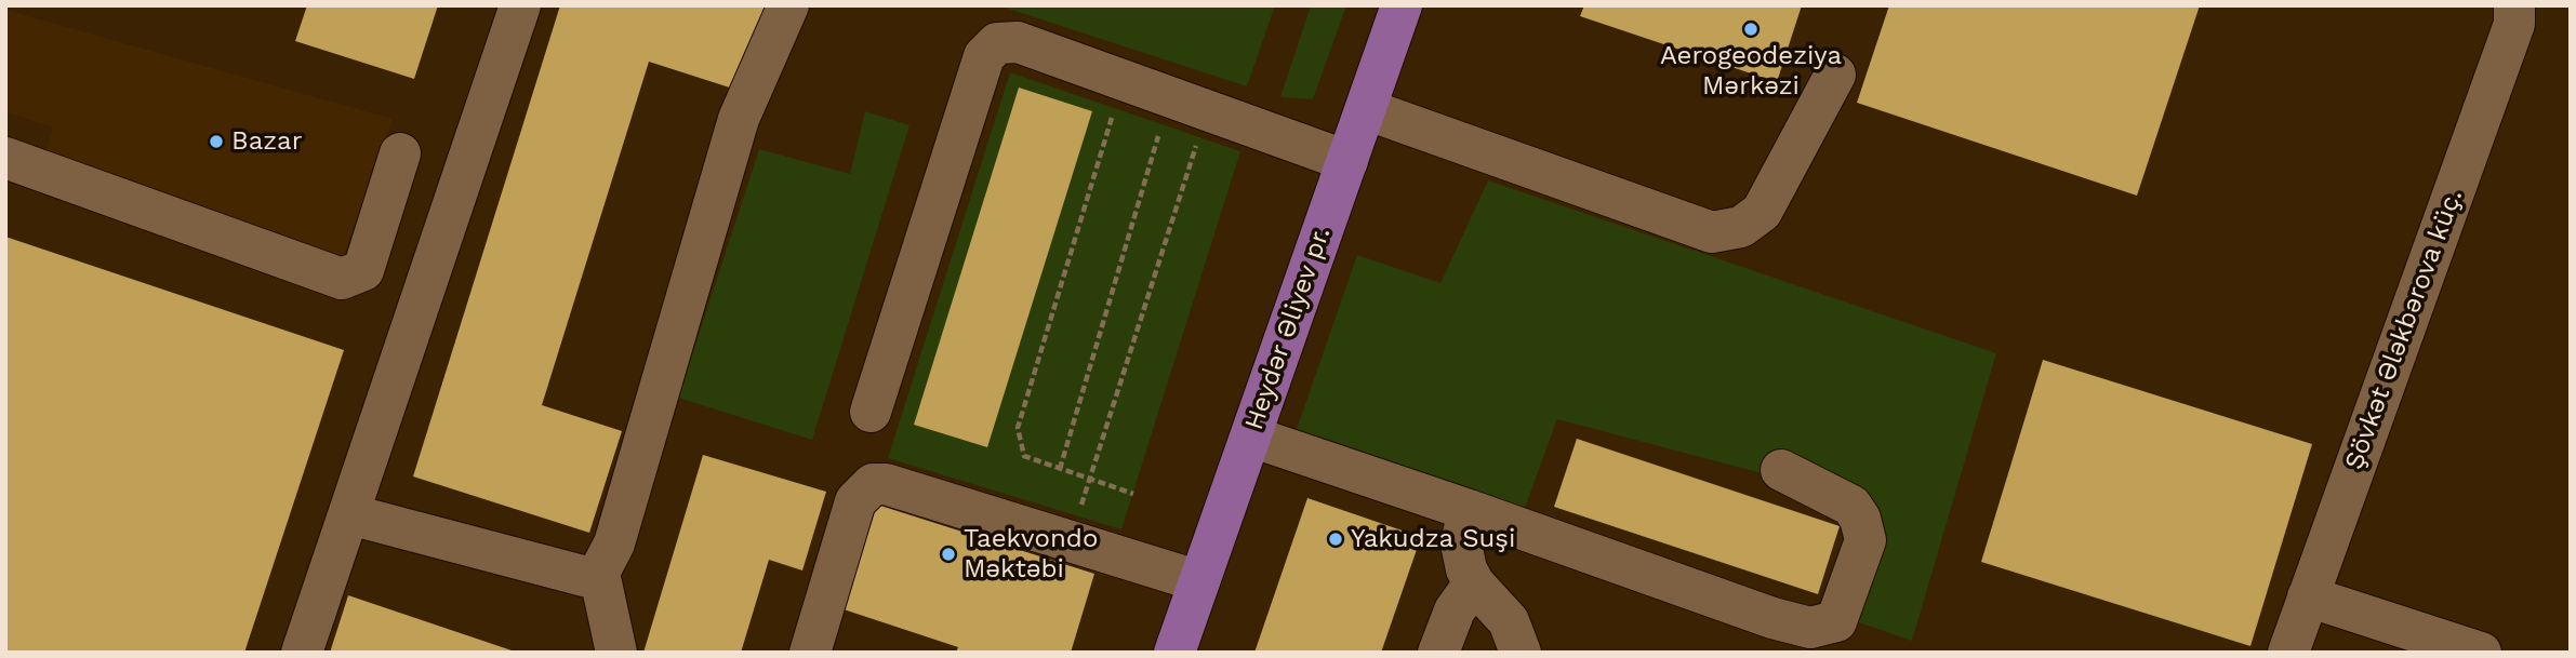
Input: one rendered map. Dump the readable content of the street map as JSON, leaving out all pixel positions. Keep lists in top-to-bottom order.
{
  "streets": {
    "main road": ["Heydər Əliyev pr."],
    "street": ["Şövkət Ələkbərova küç."]
  },
  "places": [
    "Aerogeodeziya Mərkəzi",
    "Bazar",
    "Yakudza Suşi",
    "Taekvondo Məktəbi"
  ]
}
